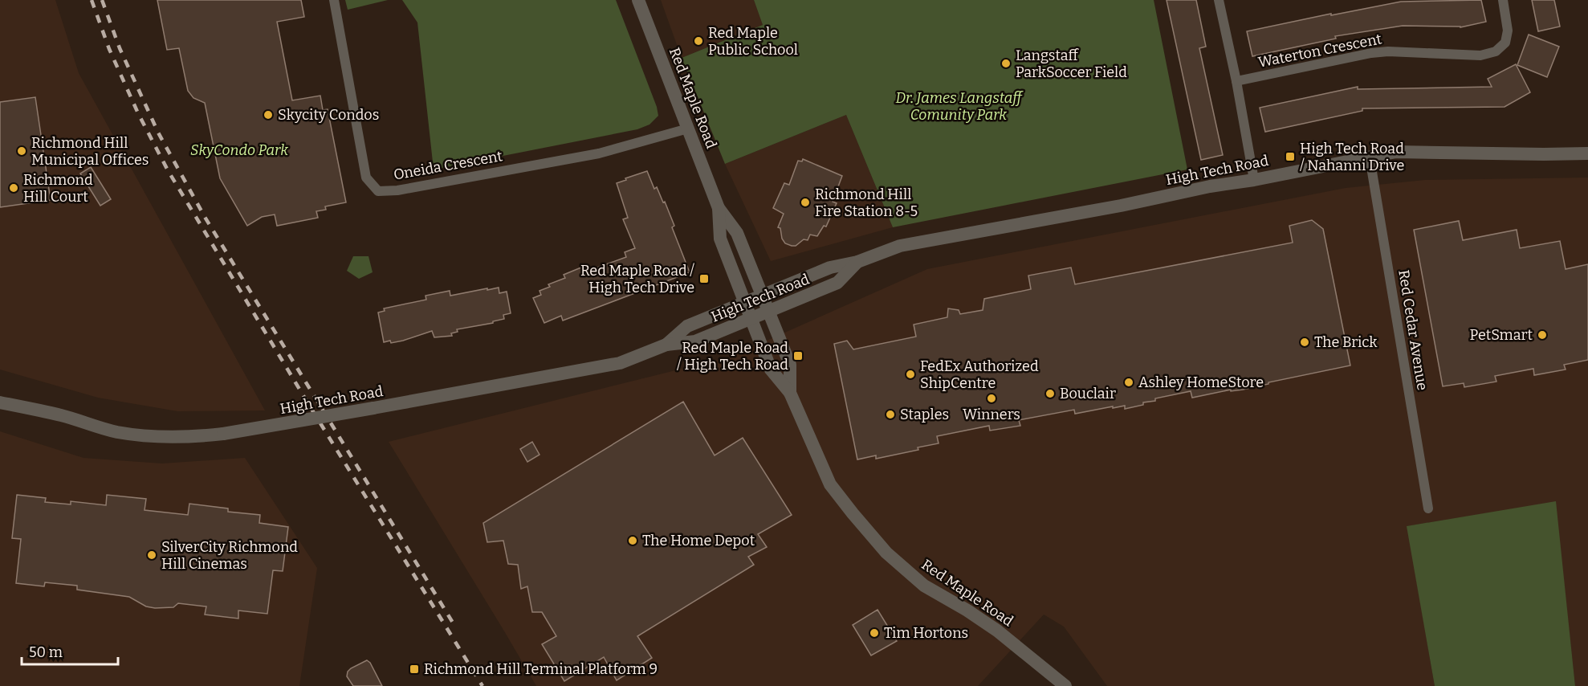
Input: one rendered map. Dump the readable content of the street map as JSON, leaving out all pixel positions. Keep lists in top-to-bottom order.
{
  "streets": {
    "street": [
      "Waterton Crescent",
      "Red Maple Road",
      "Oneida Crescent",
      "High Tech Road",
      "Red Cedar Avenue"
    ]
  },
  "crossings": [
    ["Red Maple Road", "Oneida Crescent"],
    ["Red Maple Road", "High Tech Road"],
    ["High Tech Road", "Red Cedar Avenue"]
  ],
  "parks": ["Dr. James Langstaff Comunity Park", "SkyCondo Park"],
  "places": {
    "other": [
      "Red Maple Public School",
      "Langstaff ParkSoccer Field",
      "Skycity Condos",
      "Richmond Hill Municipal Offices",
      "Richmond Hill Court",
      "Richmond Hill Fire Station 8-5",
      "PetSmart",
      "The Brick",
      "FedEx Authorized ShipCentre",
      "Ashley HomeStore",
      "Bouclair",
      "Winners",
      "Staples",
      "The Home Depot",
      "SilverCity Richmond Hill Cinemas",
      "Tim Hortons"
    ],
    "transit": [
      "High Tech Road / Nahanni Drive",
      "Red Maple Road / High Tech Drive",
      "Red Maple Road / High Tech Road",
      "Richmond Hill Terminal Platform 9"
    ]
  },
  "scale_bar": "50 m"
}
